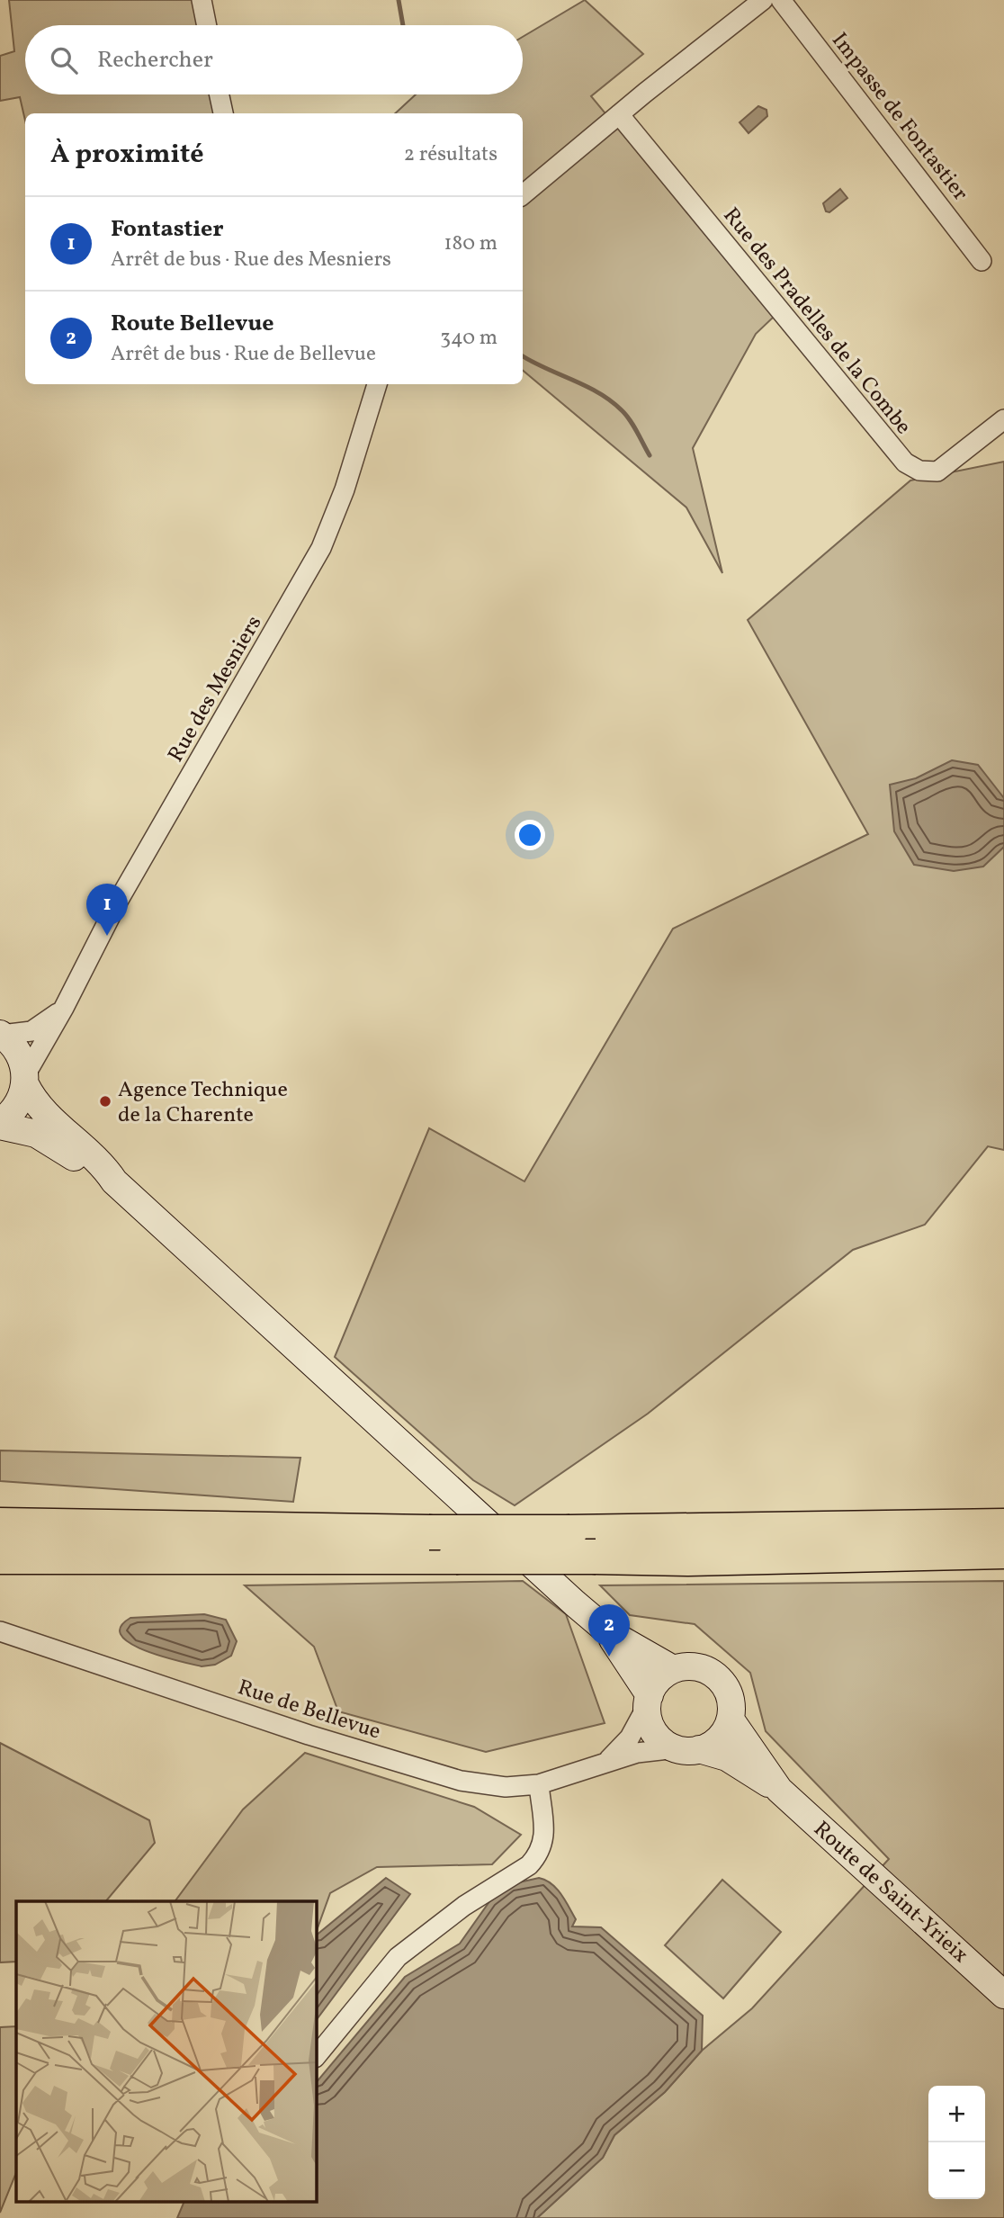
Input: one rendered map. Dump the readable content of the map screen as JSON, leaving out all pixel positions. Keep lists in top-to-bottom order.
{
  "streets": {
    "street": [
      "Impasse de Fontastier",
      "Rue des Pradelles de la Combe",
      "Rue des Mesniers",
      "Rue de Bellevue",
      "Route de Saint-Yrieix"
    ]
  },
  "crossings": [
    ["Rue de Bellevue", "Route de Saint-Yrieix"]
  ],
  "places": ["Agence Technique de la Charente"],
  "page": {
    "search": "Rechercher",
    "heading": ["À proximité", "2 résultats"],
    "list": [
      {
        "mark": "1",
        "name": "Fontastier",
        "note": "Arrêt de bus · Rue des Mesniers",
        "value": "180 m"
      },
      {
        "mark": "2",
        "name": "Route Bellevue",
        "note": "Arrêt de bus · Rue de Bellevue",
        "value": "340 m"
      }
    ],
    "pins": ["1", "2"],
    "map_buttons": ["+", "−"]
  }
}
